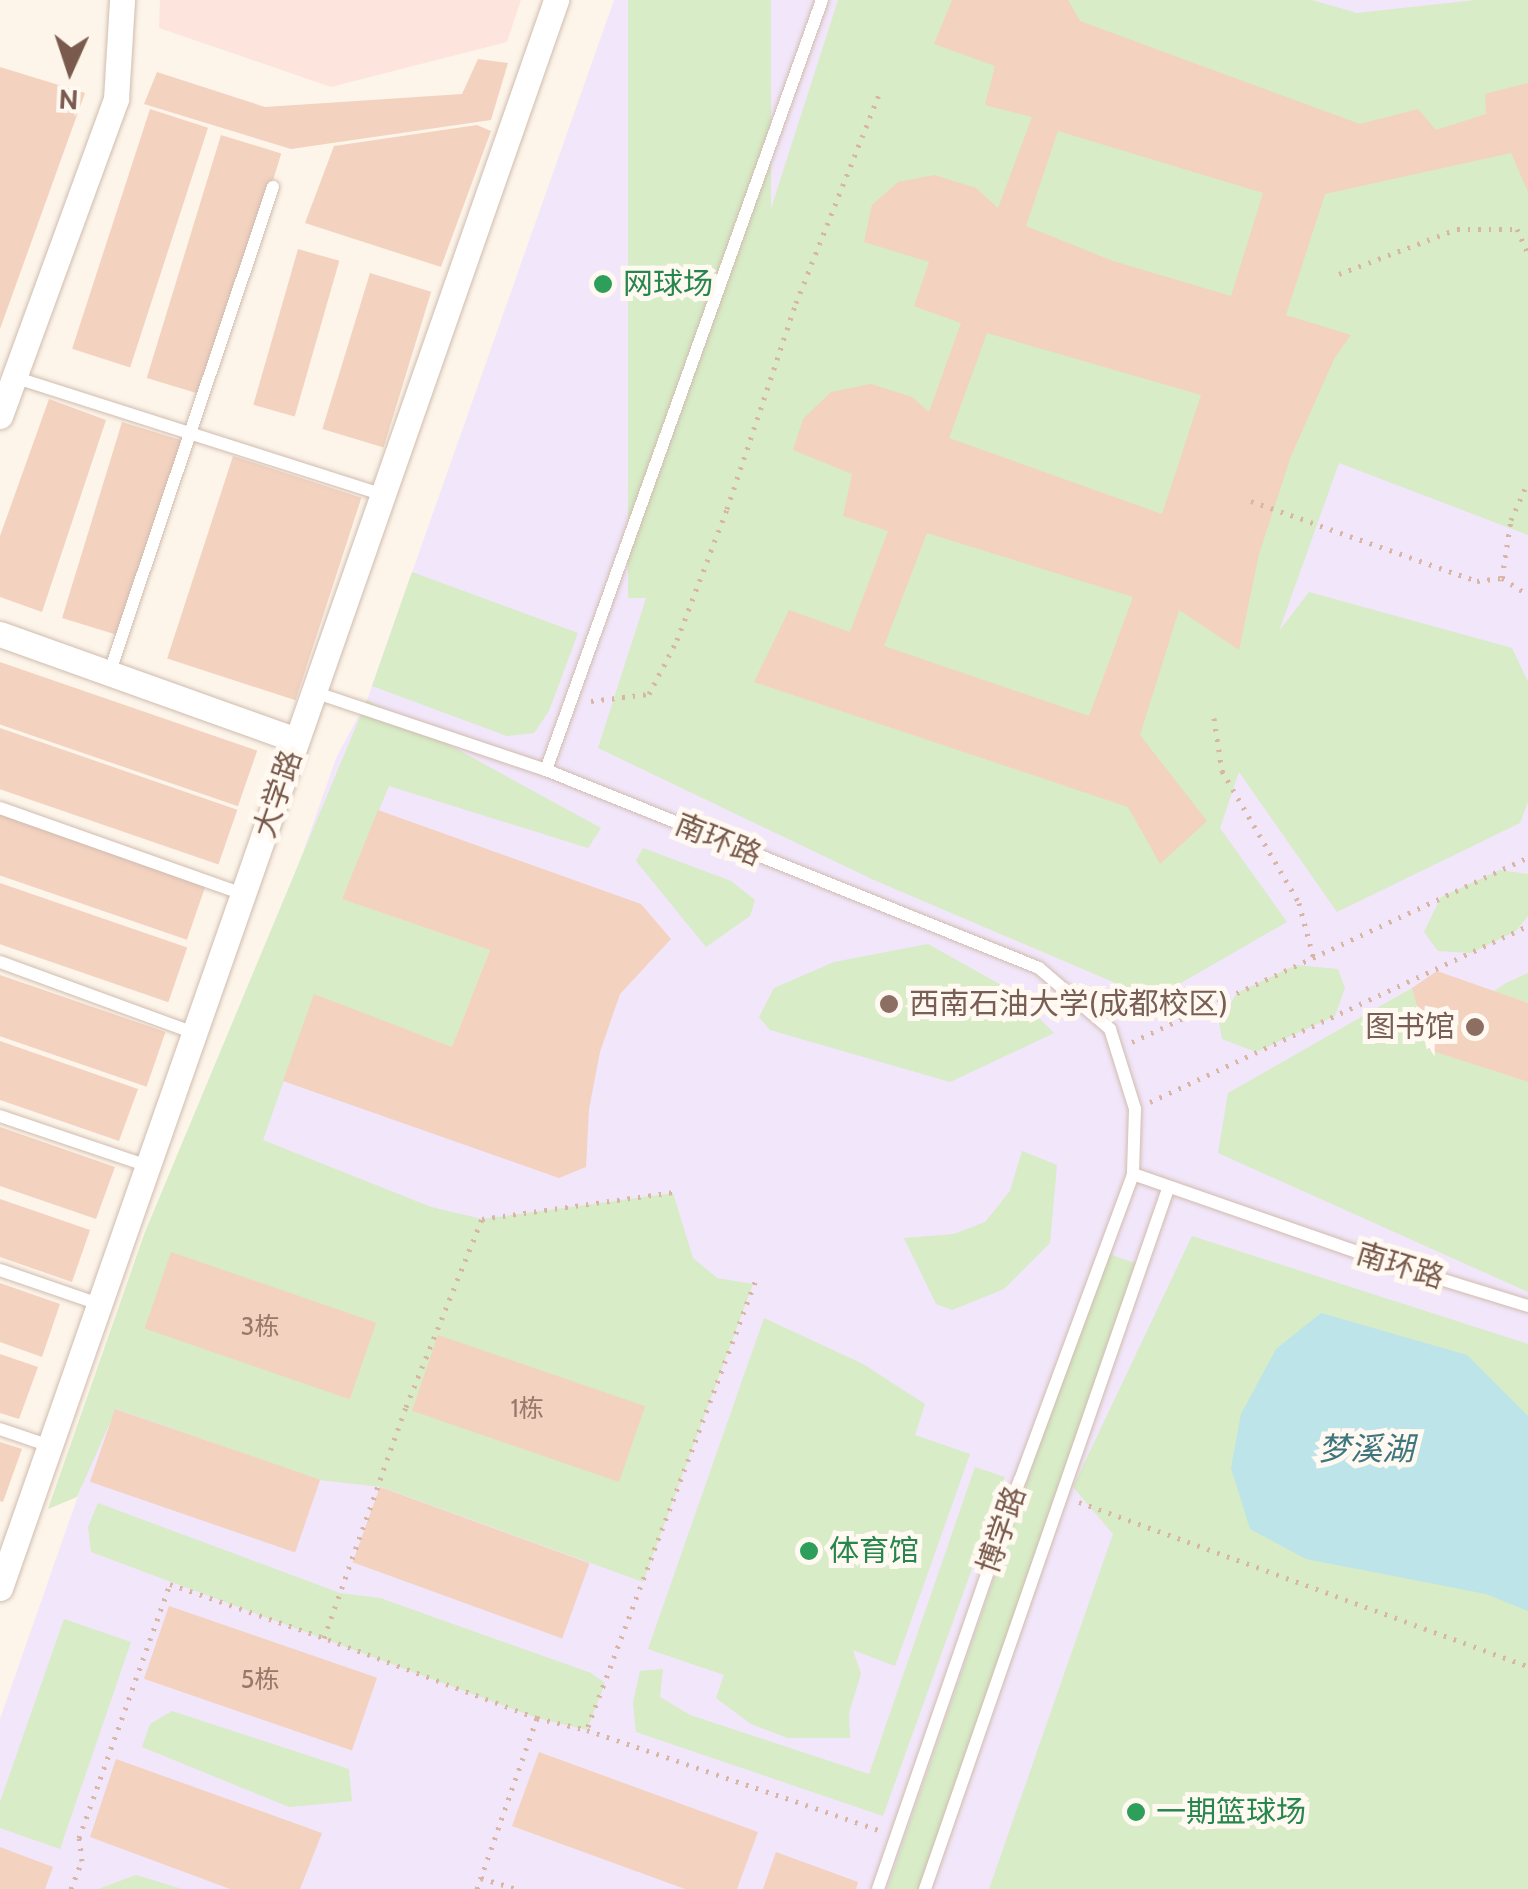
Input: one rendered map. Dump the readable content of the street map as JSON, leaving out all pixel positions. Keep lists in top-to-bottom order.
{
  "streets": {
    "street": ["大学路"],
    "lane": ["南环路", "博学路"]
  },
  "crossings": [
    ["大学路", "南环路"],
    ["南环路", "博学路"]
  ],
  "water": ["梦溪湖"],
  "places": [
    "网球场",
    "西南石油大学(成都校区)",
    "图书馆",
    "体育馆",
    "一期篮球场"
  ],
  "house_numbers": ["3栋", "1栋", "5栋"],
  "north": "bottom"
}
